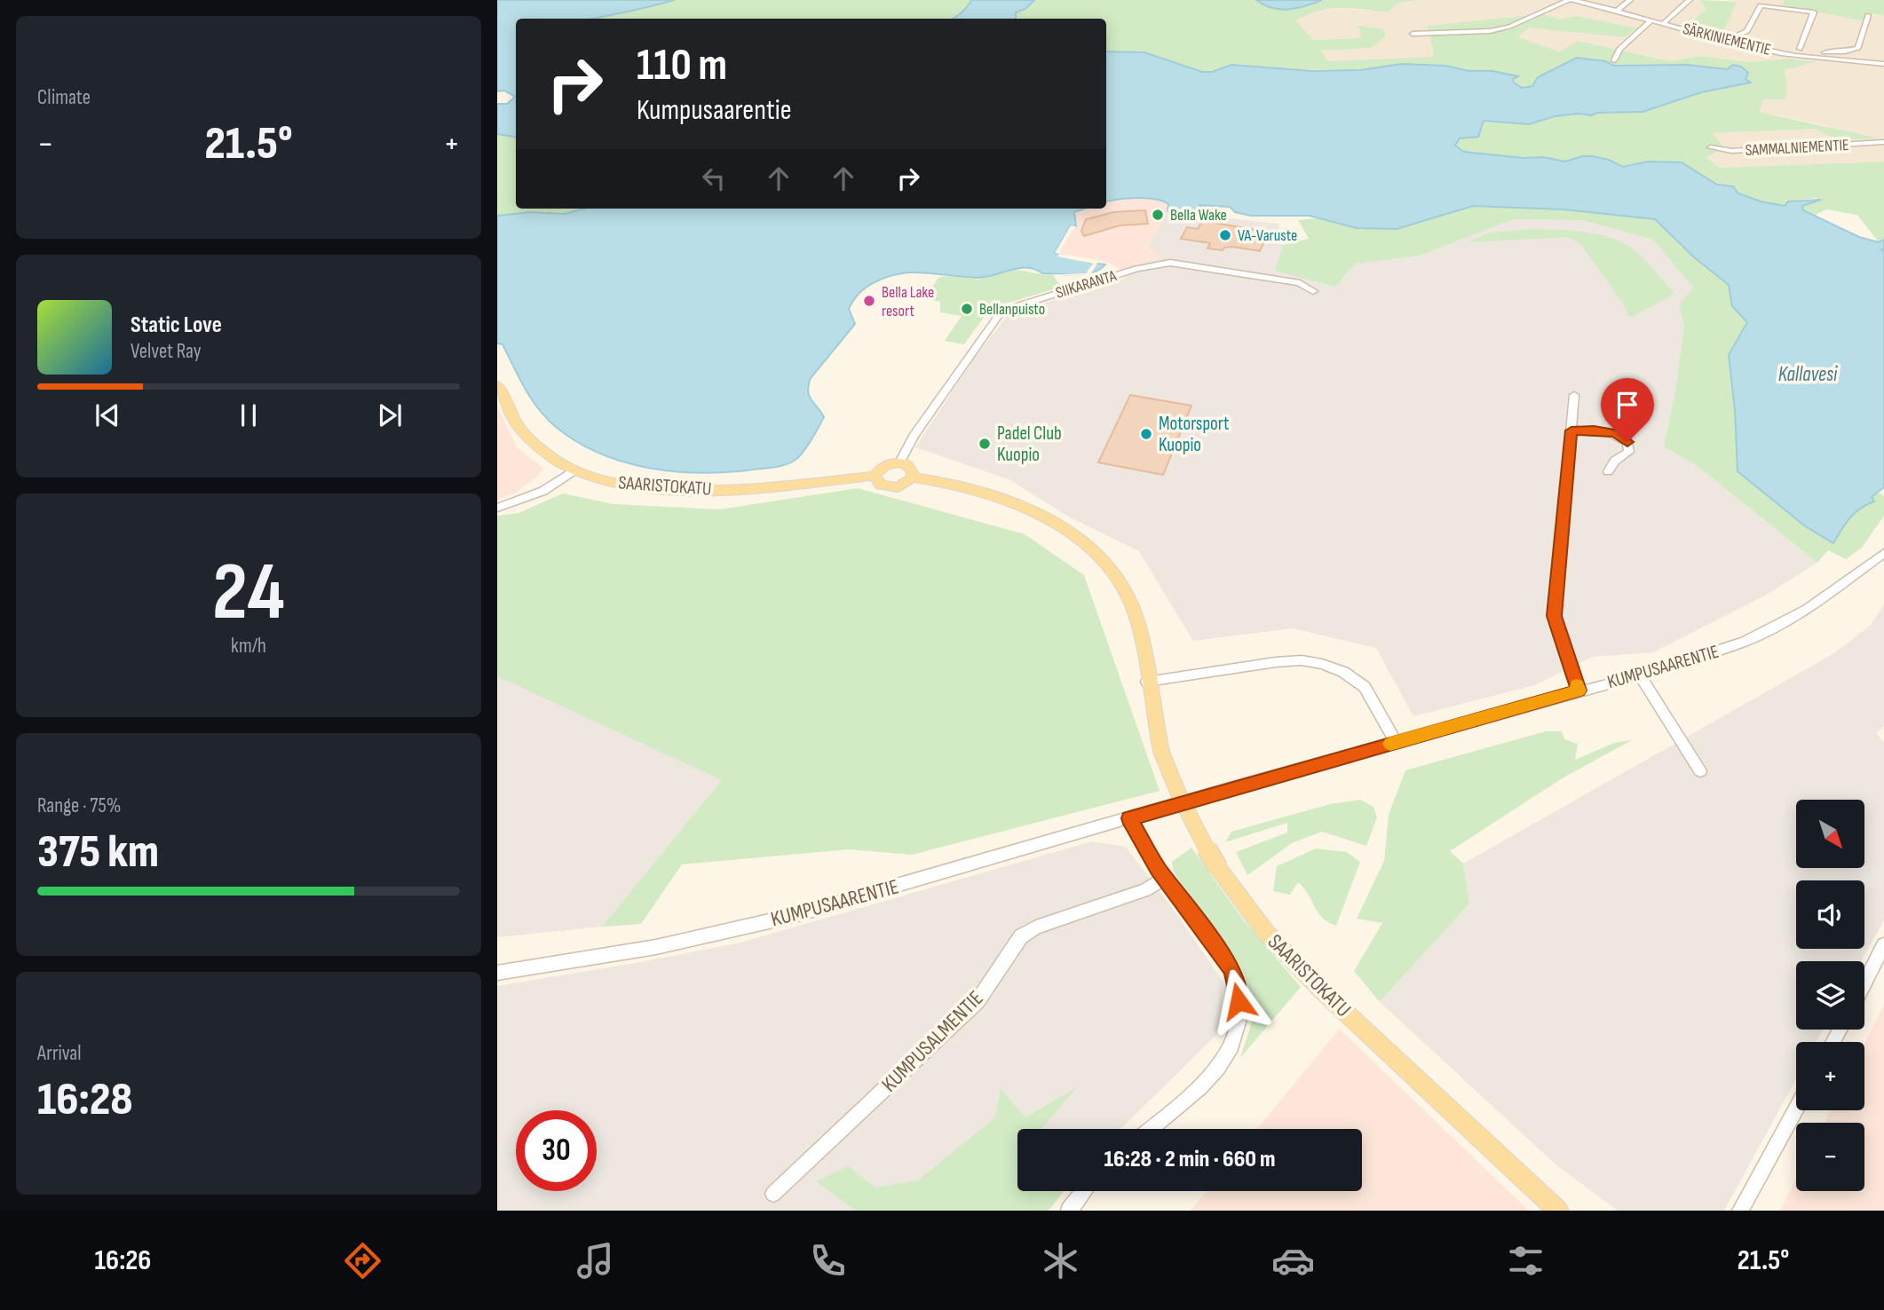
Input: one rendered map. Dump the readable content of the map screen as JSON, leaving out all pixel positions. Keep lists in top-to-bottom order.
{
  "streets": {
    "main road": ["SAARISTOKATU"],
    "street": [
      "SÄRKINIEMENTIE",
      "SAMMALNIEMENTIE",
      "SIIKARANTA",
      "KUMPUSAARENTIE",
      "KUMPUSALMENTIE"
    ]
  },
  "crossings": [
    ["SIIKARANTA", "SAARISTOKATU"]
  ],
  "water": ["Kallavesi"],
  "places": [
    "Bella Wake",
    "VA-Varuste",
    "Bella Lake resort",
    "Bellanpuisto",
    "Motorsport Kuopio",
    "Padel Club Kuopio"
  ],
  "north": "bottom right",
  "page": {
    "tile": [
      "Climate",
      ["24", "km/h"],
      ["Range · 75%", "375 km"],
      ["Arrival", "16:28"]
    ],
    "turn": ["110 m", "Kumpusaarentie"],
    "heat": ["−", "21.5°", "+"],
    "song": ["Static Love", "Velvet Ray"],
    "map_buttons": ["+", "−"],
    "limit": "30",
    "trip": "16:28 · 2 min · 660 m",
    "tabs": ["16:26", "21.5°"]
  }
}
